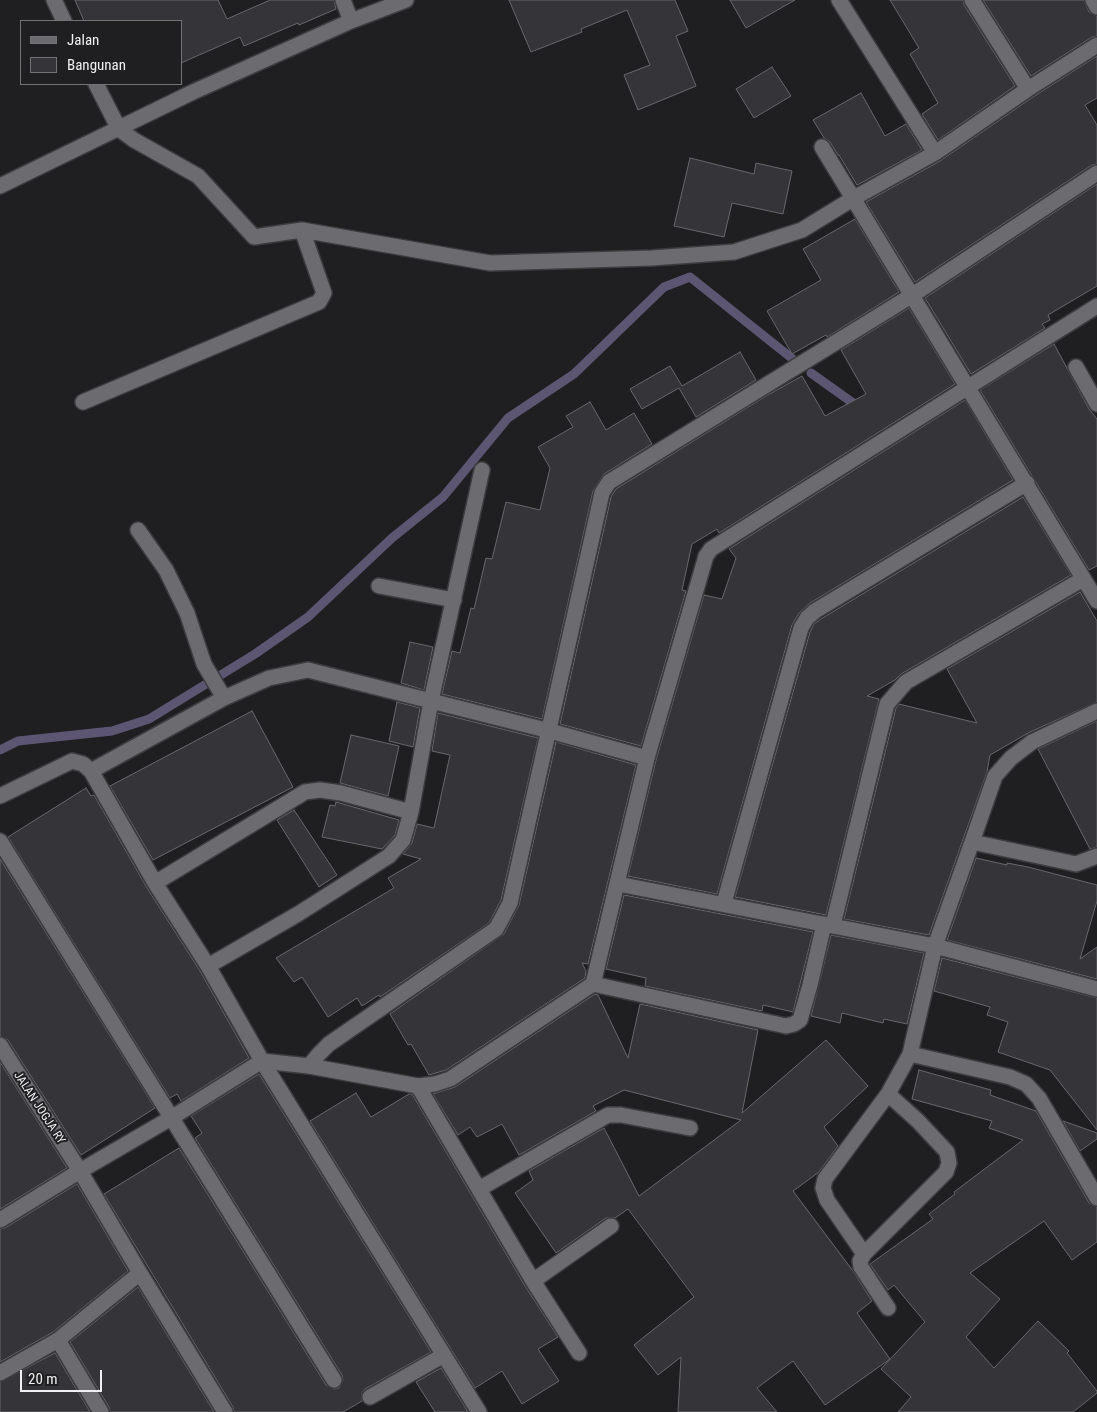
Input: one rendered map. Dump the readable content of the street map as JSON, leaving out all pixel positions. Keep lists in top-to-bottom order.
{
  "streets": {
    "street": ["JALAN JOGJA RY"]
  },
  "legend": ["Jalan", "Bangunan"],
  "scale_bar": "20 m"
}
